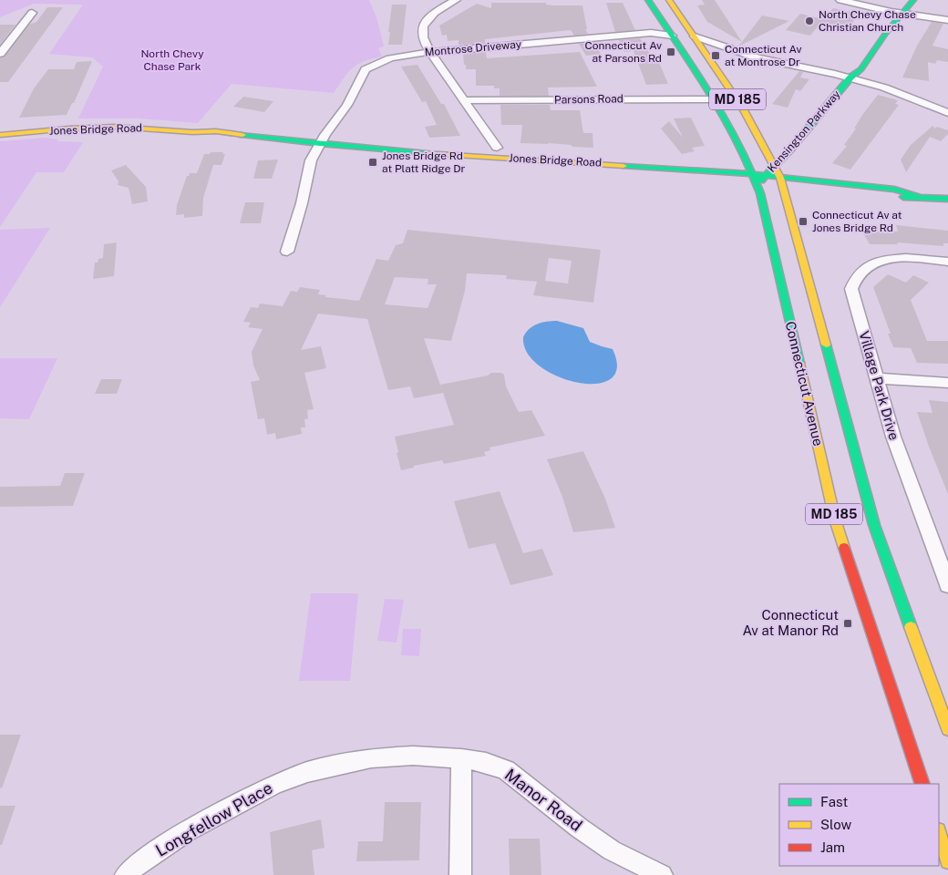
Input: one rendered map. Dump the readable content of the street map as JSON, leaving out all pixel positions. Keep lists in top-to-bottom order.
{
  "streets": {
    "main road": [
      "MD 185",
      "Jones Bridge Road",
      "Kensington Parkway",
      "Connecticut Avenue"
    ],
    "street": [
      "Montrose Driveway",
      "Parsons Road",
      "Village Park Drive",
      "Manor Road",
      "Longfellow Place"
    ]
  },
  "crossings": [
    ["Montrose Driveway", "Jones Bridge Road"],
    ["Montrose Driveway", "Connecticut Avenue"],
    ["Parsons Road", "Connecticut Avenue"],
    ["Jones Bridge Road", "Kensington Parkway"],
    ["Jones Bridge Road", "Connecticut Avenue"],
    ["Kensington Parkway", "Connecticut Avenue"],
    ["Manor Road", "Longfellow Place"]
  ],
  "parks": ["North Chevy Chase Park"],
  "places": {
    "other": ["North Chevy Chase Christian Church"],
    "transit": [
      "Connecticut Av at Parsons Rd",
      "Connecticut Av at Montrose Dr",
      "Jones Bridge Rd at Platt Ridge Dr",
      "Connecticut Av at Jones Bridge Rd",
      "Connecticut Av at Manor Rd"
    ]
  },
  "legend": ["Fast", "Slow", "Jam"]
}
